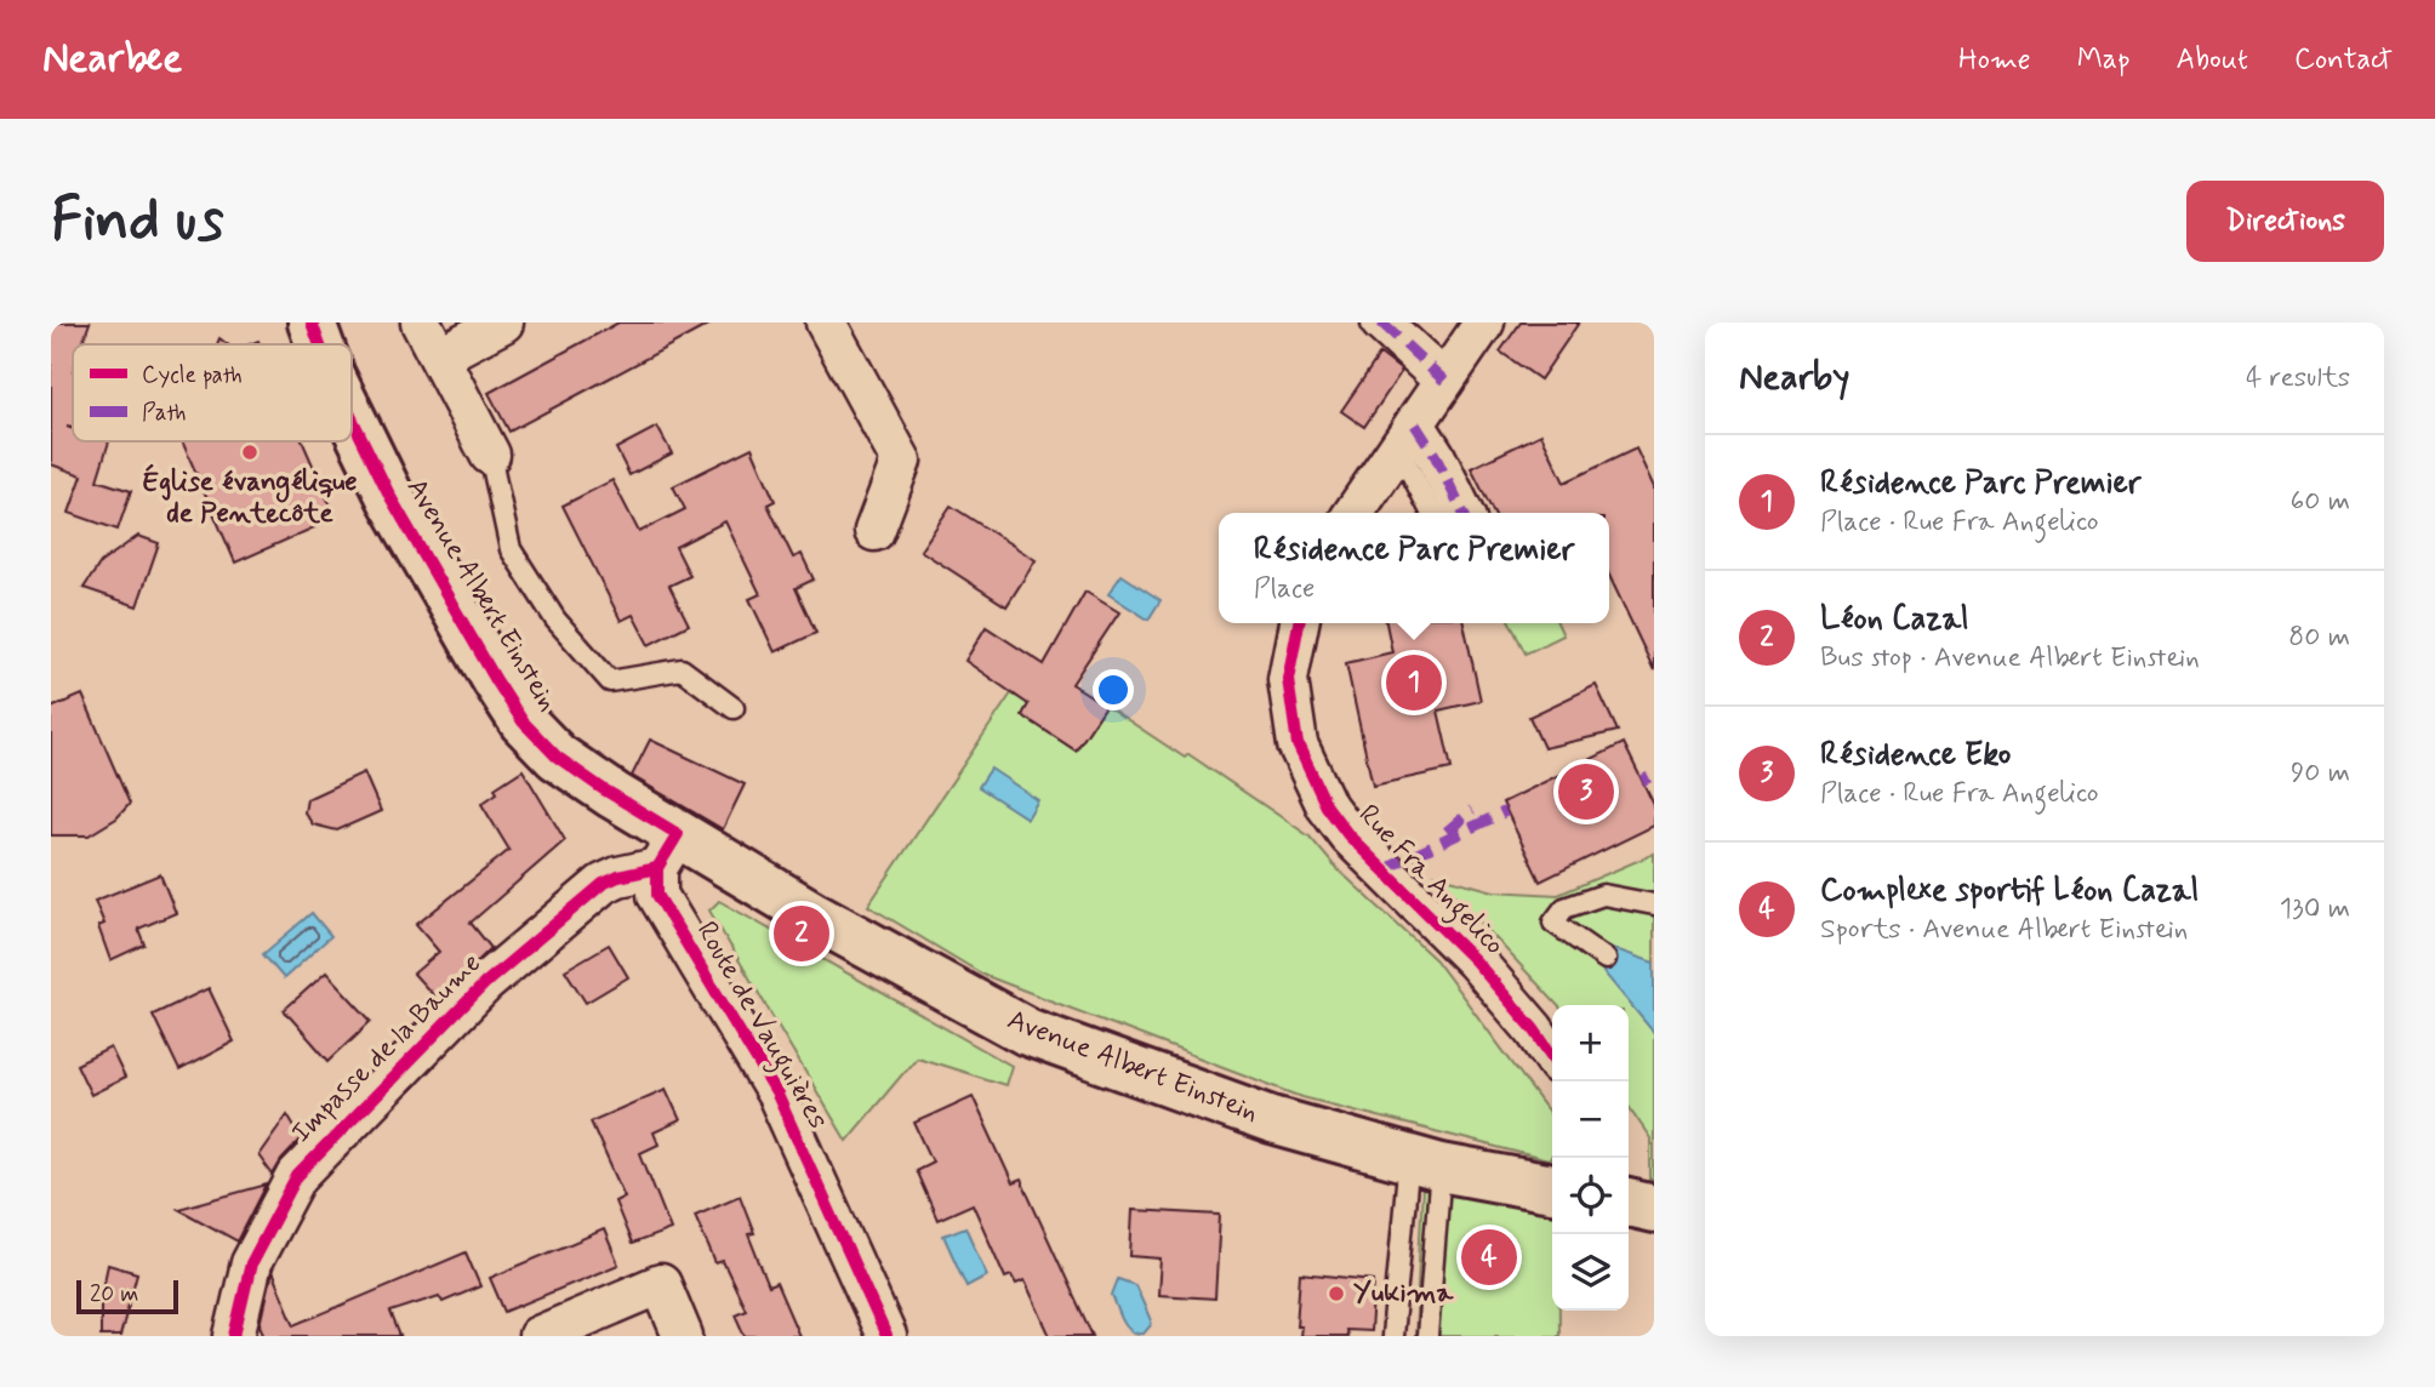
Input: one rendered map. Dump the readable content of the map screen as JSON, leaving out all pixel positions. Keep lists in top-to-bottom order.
{
  "streets": {
    "main road": ["Avenue Albert Einstein"],
    "street": ["Rue Fra Angelico", "Route de Vauguières", "Impasse de la Baume"]
  },
  "crossings": [
    ["Avenue Albert Einstein", "Route de Vauguières"],
    ["Avenue Albert Einstein", "Impasse de la Baume"],
    ["Route de Vauguières", "Impasse de la Baume"]
  ],
  "places": ["Église évangélique de Pentecôte", "Yukima"],
  "legend": ["Cycle path", "Path"],
  "scale_bar": "20 m",
  "page": {
    "header": "Nearbee",
    "nav": [
      "Home",
      "Map",
      "About",
      "Contact"
    ],
    "buttons": "Directions",
    "title": "Find us",
    "heading": ["Nearby", "4 results"],
    "list": [
      {
        "mark": "1",
        "name": "Résidence Parc Premier",
        "note": "Place · Rue Fra Angelico",
        "value": "60 m"
      },
      {
        "mark": "2",
        "name": "Léon Cazal",
        "note": "Bus stop · Avenue Albert Einstein",
        "value": "80 m"
      },
      {
        "mark": "3",
        "name": "Résidence Eko",
        "note": "Place · Rue Fra Angelico",
        "value": "90 m"
      },
      {
        "mark": "4",
        "name": "Complexe sportif Léon Cazal",
        "note": "Sports · Avenue Albert Einstein",
        "value": "130 m"
      }
    ],
    "popup": ["Résidence Parc Premier", "Place"],
    "pins": [
      "1",
      "3",
      "2",
      "4"
    ],
    "map_buttons": ["+", "−"],
    "scale": "20 m"
  }
}
